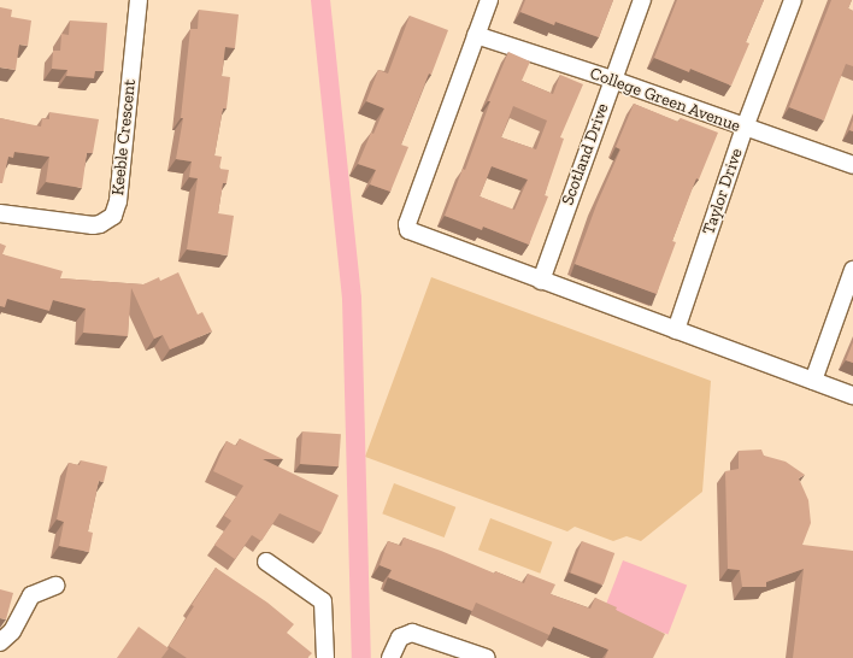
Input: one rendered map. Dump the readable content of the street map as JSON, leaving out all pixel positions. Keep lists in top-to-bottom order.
{
  "streets": {
    "street": [
      "College Green Avenue",
      "Keeble Crescent",
      "Scotland Drive",
      "Taylor Drive"
    ]
  },
  "crossings": [
    ["College Green Avenue", "Scotland Drive"],
    ["College Green Avenue", "Taylor Drive"]
  ]
}
